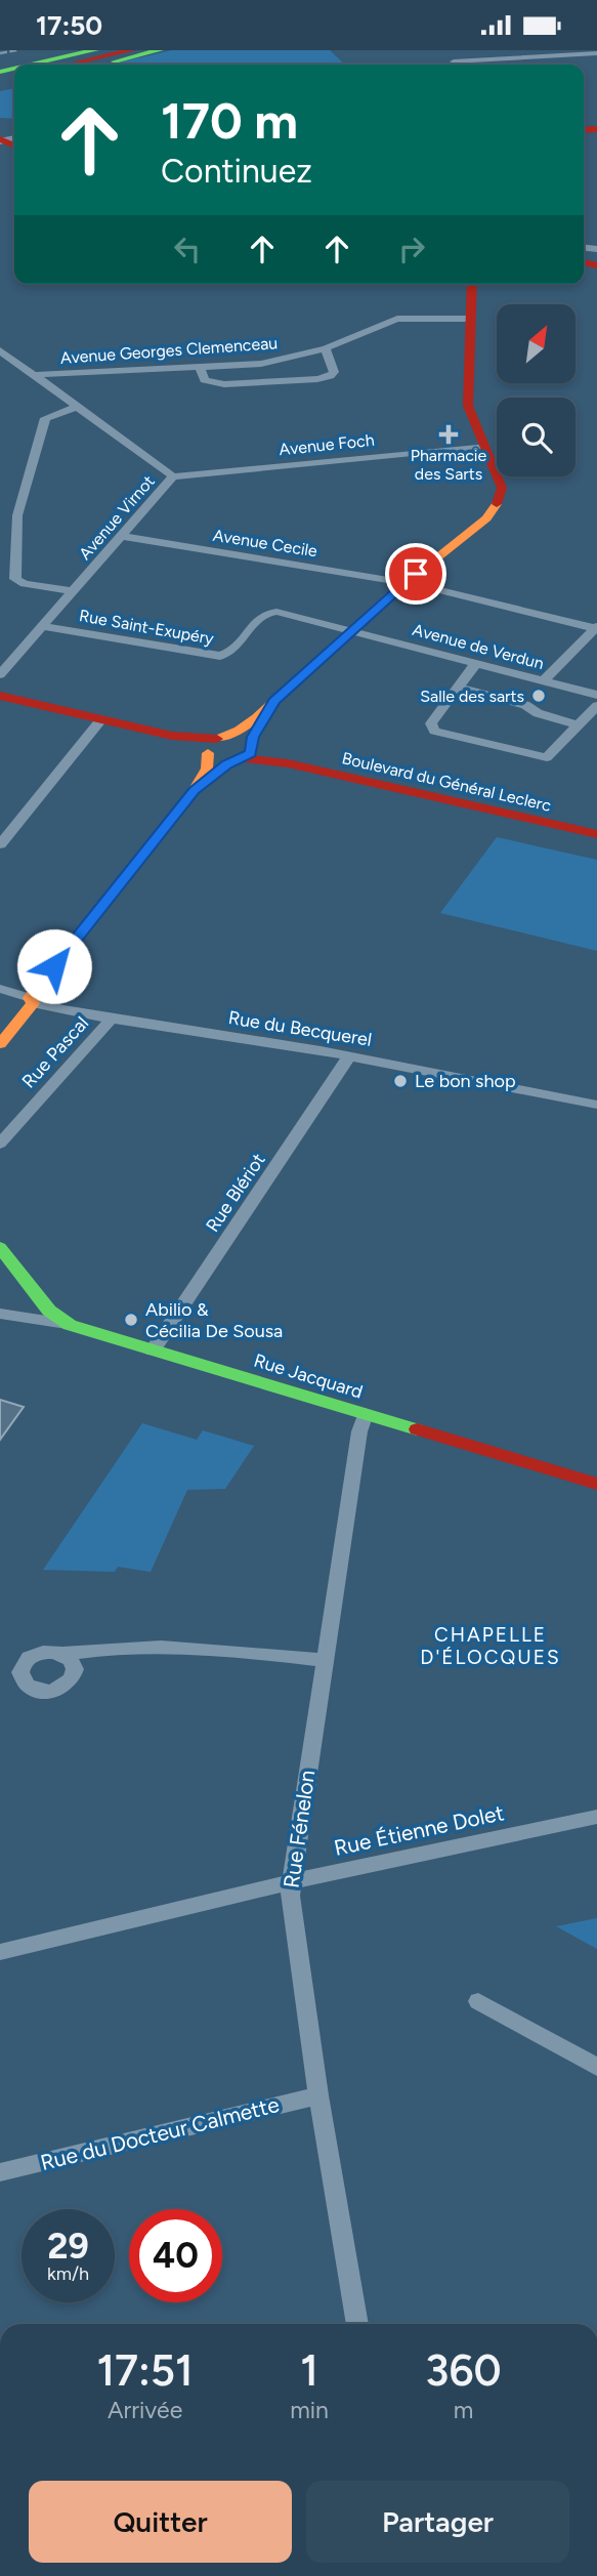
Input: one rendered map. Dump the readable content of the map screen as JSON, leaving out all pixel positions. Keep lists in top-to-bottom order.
{
  "streets": {
    "main road": ["Boulevard du Général Leclerc", "Rue Jacquard"],
    "street": [
      "Avenue Georges Clemenceau",
      "Avenue Foch",
      "Avenue Virnot",
      "Avenue Cecile",
      "Rue Saint-Exupéry",
      "Avenue de Verdun",
      "Rue du Becquerel",
      "Rue Pascal",
      "Rue Blériot",
      "Rue Fénelon",
      "Rue Étienne Dolet",
      "Rue du Docteur Calmette"
    ]
  },
  "crossings": [
    ["Avenue Georges Clemenceau", "Avenue Virnot"],
    ["Avenue Foch", "Avenue Virnot"],
    ["Avenue Virnot", "Avenue Cecile"],
    ["Avenue Virnot", "Rue Saint-Exupéry"],
    ["Rue Saint-Exupéry", "Avenue de Verdun"],
    ["Rue du Becquerel", "Rue Pascal"],
    ["Rue du Becquerel", "Rue Blériot"],
    ["Rue Blériot", "Rue Jacquard"],
    ["Rue Jacquard", "Rue Fénelon"],
    ["Rue Fénelon", "Rue Étienne Dolet"],
    ["Rue Fénelon", "Rue du Docteur Calmette"]
  ],
  "districts": ["CHAPELLE D'ÉLOCQUES"],
  "places": {
    "health": ["Pharmacie des Sarts"],
    "other": ["Salle des sarts", "Le bon shop", "Abilio & Cécilia De Sousa"]
  },
  "north": "top right",
  "page": {
    "status": "17:50",
    "turn": ["170 m", "Continuez"],
    "speed": "29 km/h",
    "limit": "40",
    "eta": [
      "17:51",
      "Arrivée",
      "1",
      "min",
      "360",
      "m"
    ],
    "buttons": ["Quitter", "Partager"]
  }
}
